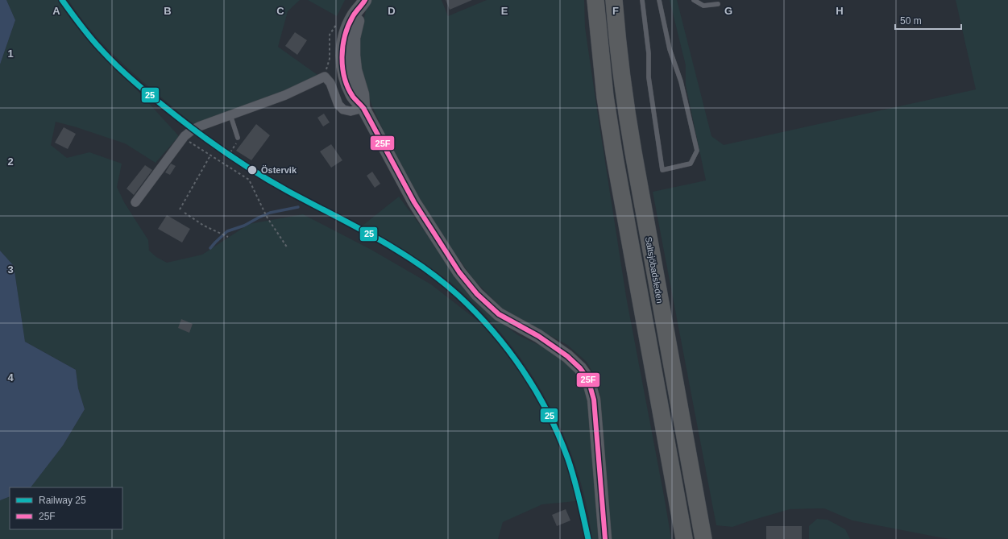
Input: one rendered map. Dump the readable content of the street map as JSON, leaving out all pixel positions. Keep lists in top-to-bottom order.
{
  "streets": {
    "highway": ["Saltsjöbadsleden"]
  },
  "places": ["Östervik"],
  "lines": ["rail line 25", "transit line 25F"],
  "legend": ["Railway 25", "25F"],
  "scale_bar": "50 m",
  "grid": {
    "columns": [
      "A",
      "B",
      "C",
      "D",
      "E",
      "F",
      "G",
      "H"
    ],
    "rows": [
      "1",
      "2",
      "3",
      "4"
    ]
  }
}
